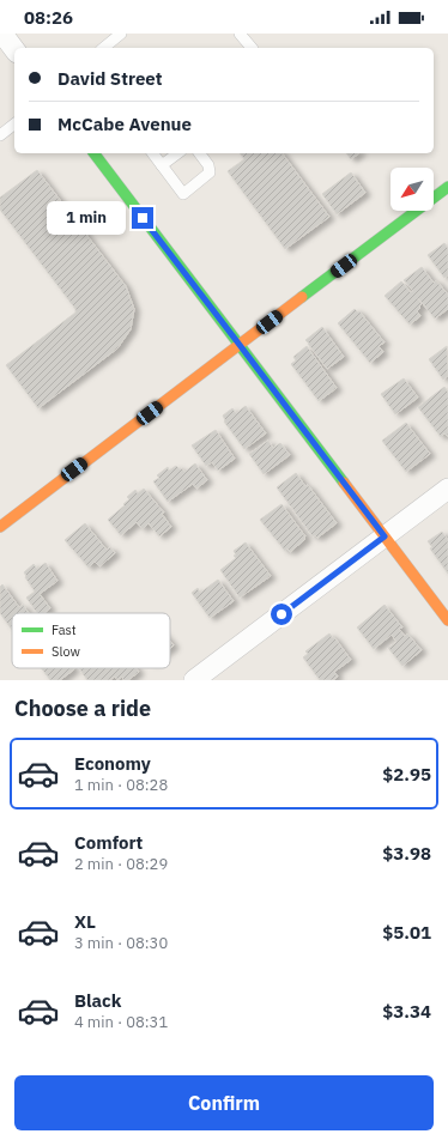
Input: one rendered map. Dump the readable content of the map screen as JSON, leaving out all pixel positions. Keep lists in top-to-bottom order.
{
  "legend": ["Fast", "Slow"],
  "north": "bottom left",
  "page": {
    "status": "08:26",
    "banner": ["David Street", "McCabe Avenue"],
    "bubble": "1 min",
    "heading": "Choose a ride",
    "list": [
      {
        "name": "Economy",
        "note": "1 min · 08:28",
        "value": "$2.95"
      },
      {
        "name": "Comfort",
        "note": "2 min · 08:29",
        "value": "$3.98"
      },
      {
        "name": "XL",
        "note": "3 min · 08:30",
        "value": "$5.01"
      },
      {
        "name": "Black",
        "note": "4 min · 08:31",
        "value": "$3.34"
      }
    ],
    "buttons": "Confirm"
  }
}
